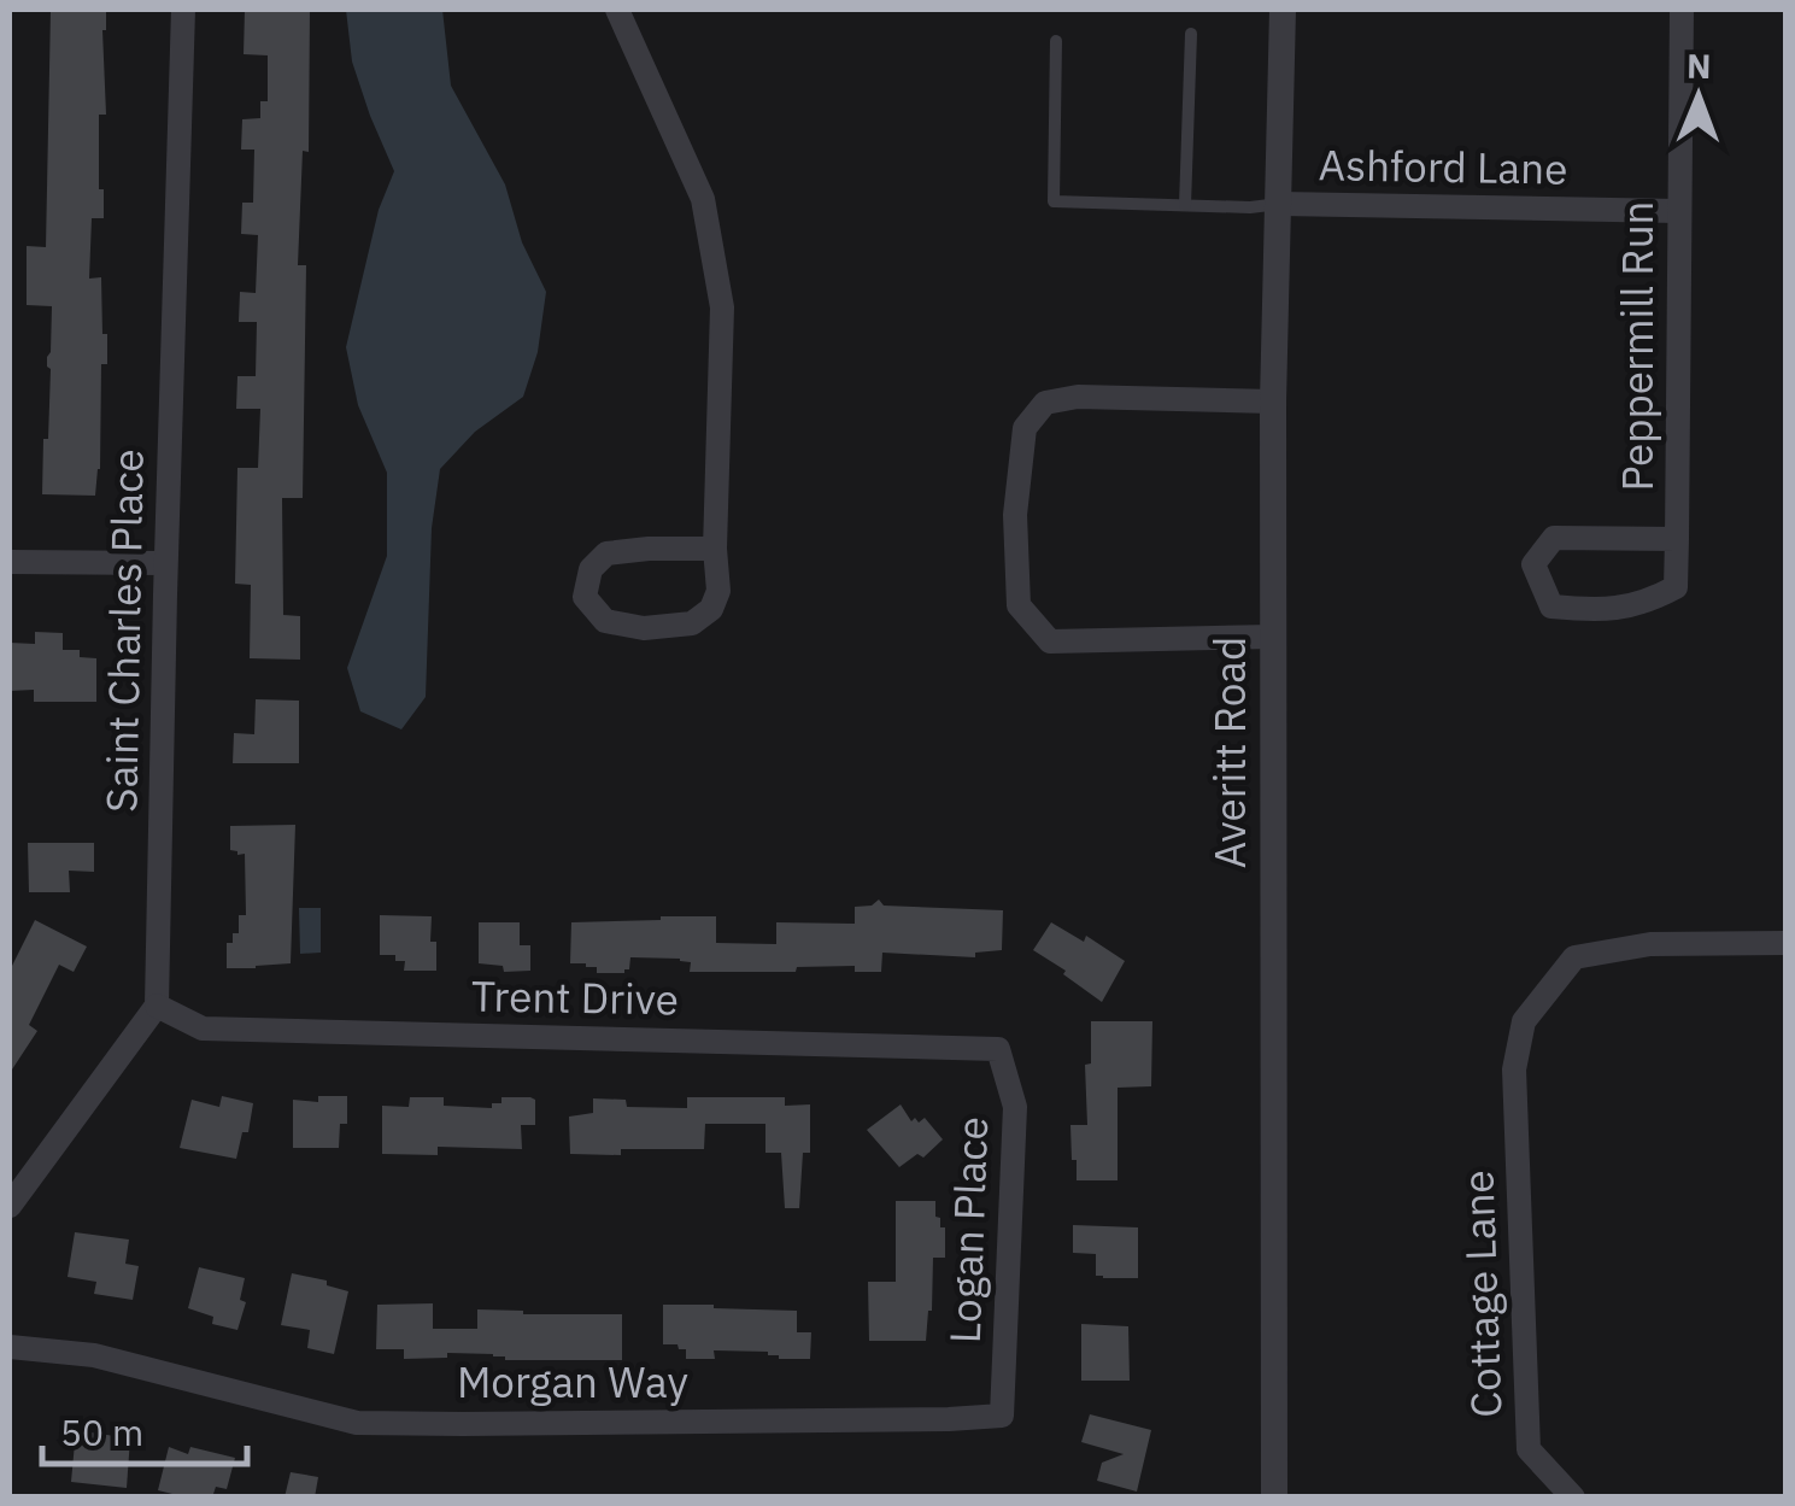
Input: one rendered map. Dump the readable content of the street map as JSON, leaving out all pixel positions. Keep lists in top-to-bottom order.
{
  "streets": {
    "street": [
      "Ashford Lane",
      "Peppermill Run",
      "Saint Charles Place",
      "Averitt Road",
      "Trent Drive",
      "Logan Place",
      "Cottage Lane",
      "Morgan Way"
    ]
  },
  "crossings": [
    ["Ashford Lane", "Peppermill Run"],
    ["Ashford Lane", "Averitt Road"],
    ["Saint Charles Place", "Trent Drive"],
    ["Trent Drive", "Logan Place"],
    ["Logan Place", "Morgan Way"]
  ],
  "scale_bar": "50 m",
  "north": "top"
}
